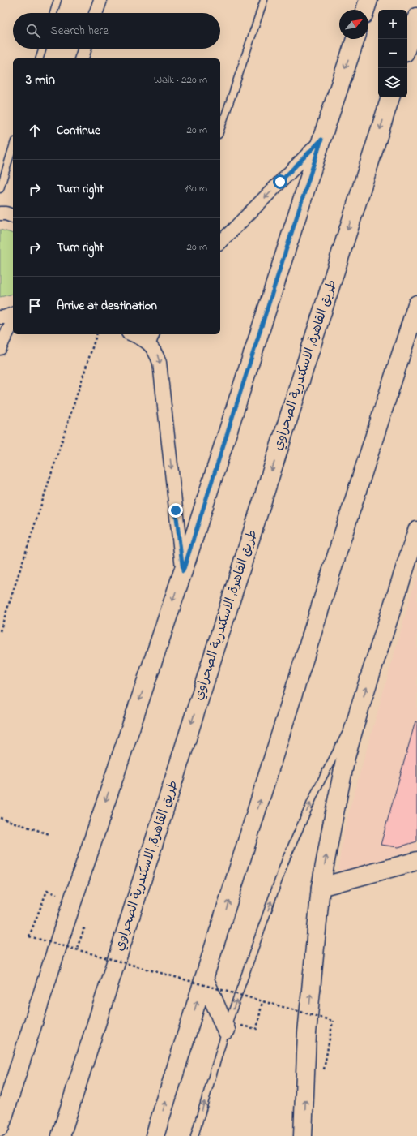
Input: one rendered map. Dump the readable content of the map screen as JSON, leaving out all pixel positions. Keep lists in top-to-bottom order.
{
  "streets": {
    "main road": ["طريق القاهرة, الاسكندرية الصحراوي"]
  },
  "north": "top right",
  "page": {
    "map_buttons": ["+", "−"],
    "search": "Search here",
    "heading": ["3 min", "Walk · 220 m"],
    "list": [
      ["Continue", "20 m"],
      ["Turn right", "180 m"],
      ["Turn right", "20 m"],
      "Arrive at destination"
    ]
  }
}
